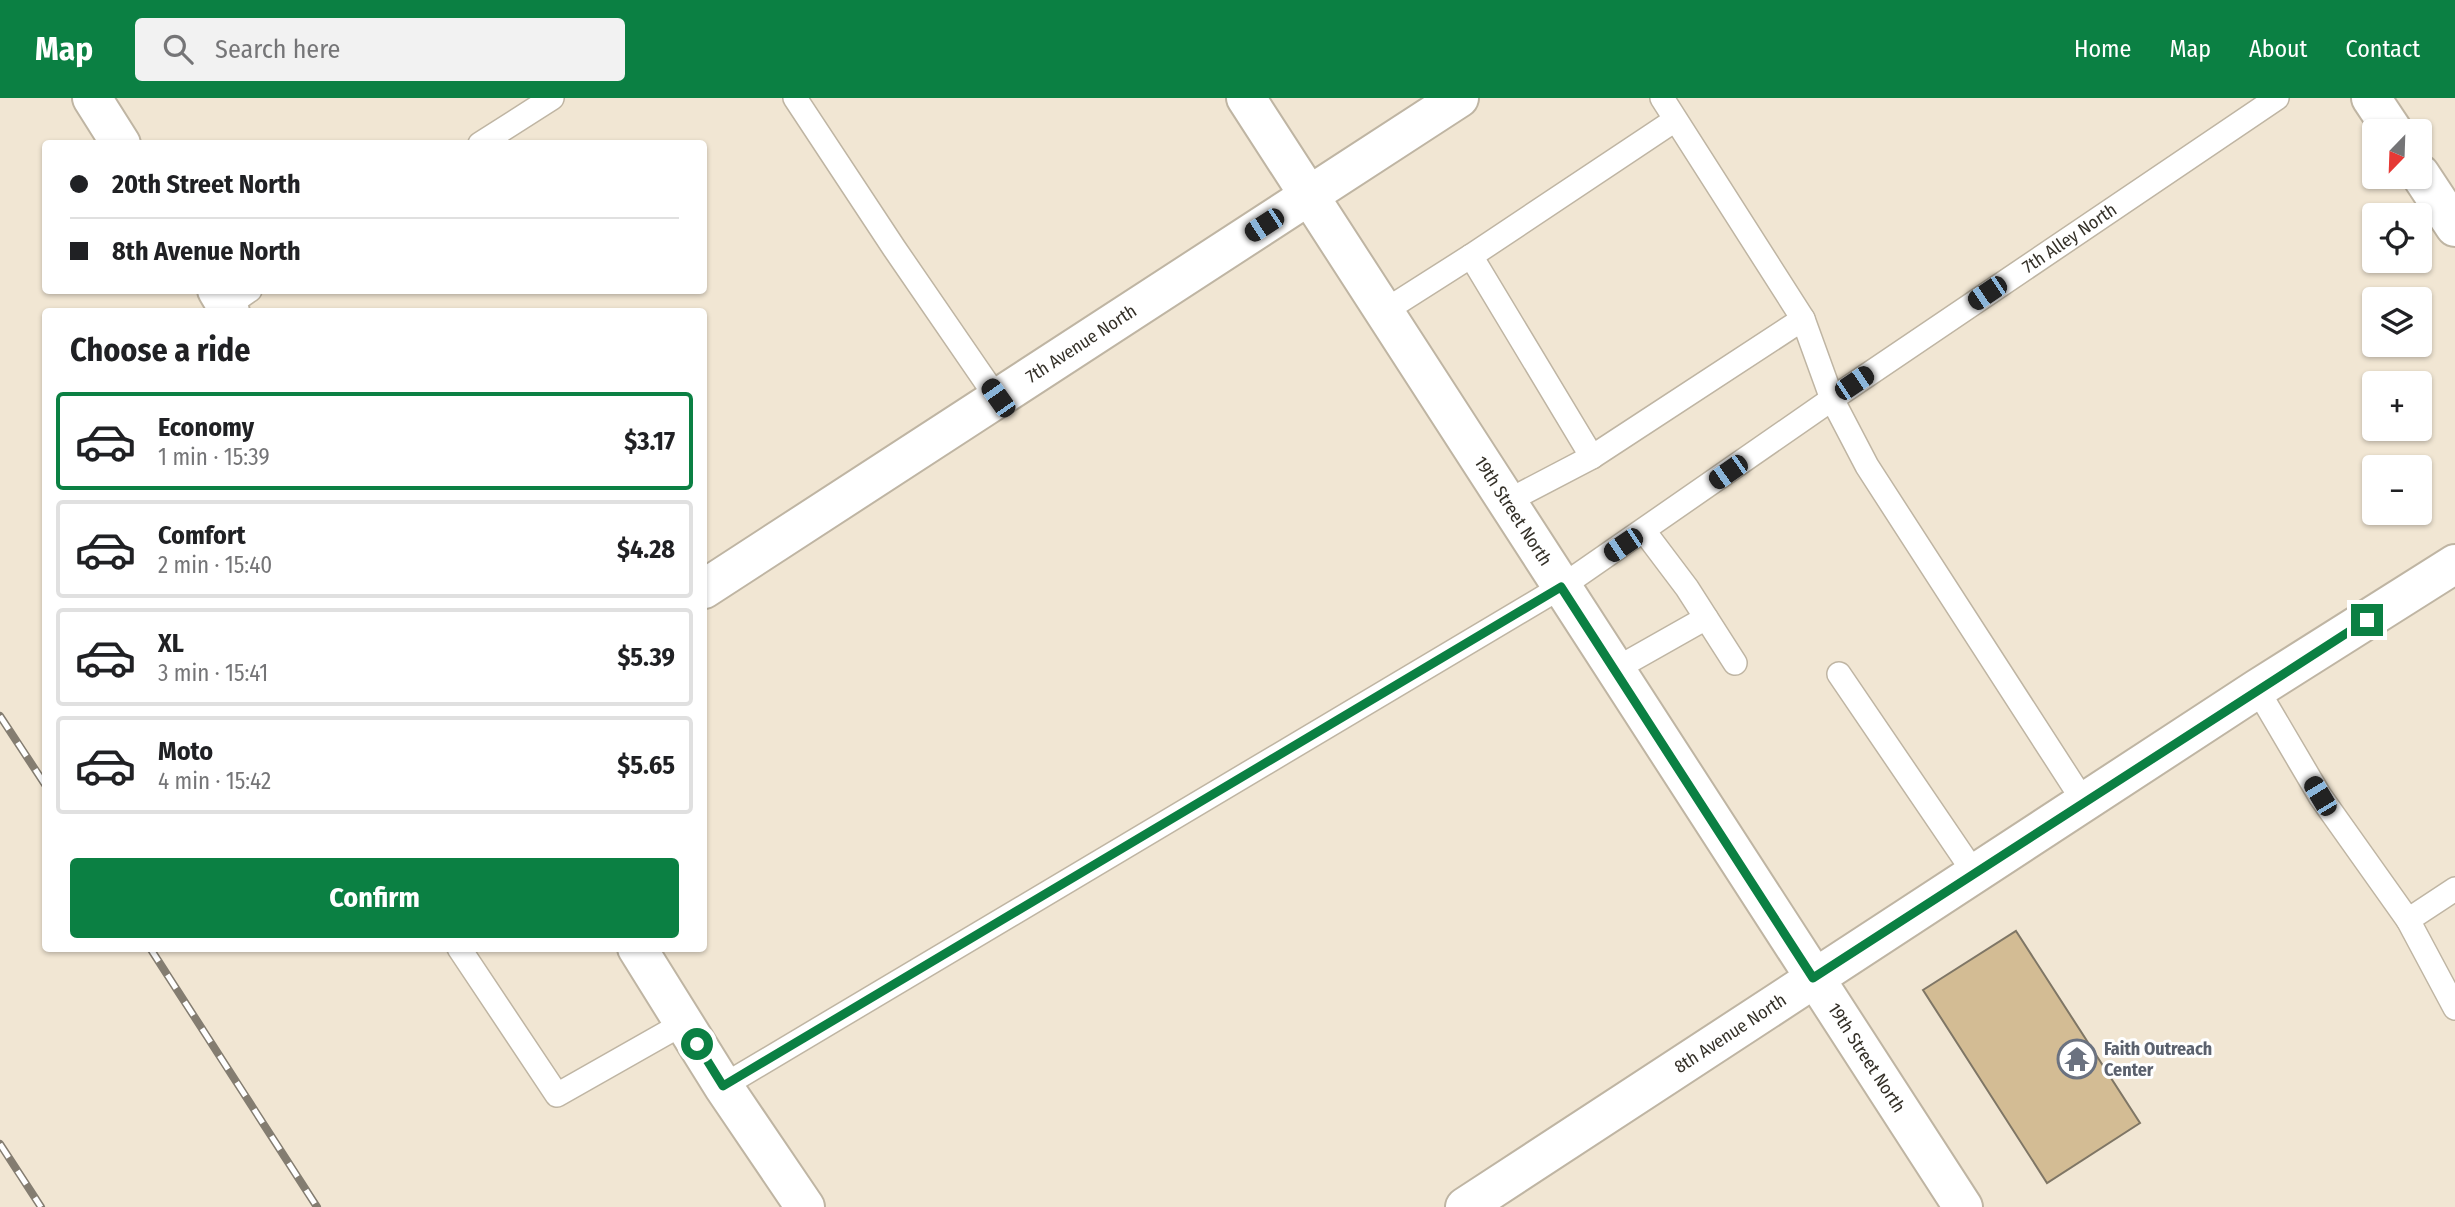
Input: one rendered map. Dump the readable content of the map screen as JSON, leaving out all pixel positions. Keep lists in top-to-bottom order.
{
  "streets": {
    "street": ["7th Avenue North", "19th Street North", "8th Avenue North"],
    "lane": ["7th Alley North"]
  },
  "crossings": [
    ["7th Alley North", "19th Street North"],
    ["7th Avenue North", "19th Street North"],
    ["19th Street North", "8th Avenue North"]
  ],
  "places": {
    "temple": ["Faith Outreach Center"]
  },
  "north": "bottom left",
  "page": {
    "header": "Map",
    "search": "Search here",
    "nav": [
      "Home",
      "Map",
      "About",
      "Contact"
    ],
    "map_buttons": ["+", "−"],
    "banner": ["20th Street North", "8th Avenue North"],
    "heading": "Choose a ride",
    "list": [
      {
        "name": "Economy",
        "note": "1 min · 15:39",
        "value": "$3.17"
      },
      {
        "name": "Comfort",
        "note": "2 min · 15:40",
        "value": "$4.28"
      },
      {
        "name": "XL",
        "note": "3 min · 15:41",
        "value": "$5.39"
      },
      {
        "name": "Moto",
        "note": "4 min · 15:42",
        "value": "$5.65"
      }
    ],
    "buttons": "Confirm"
  }
}
